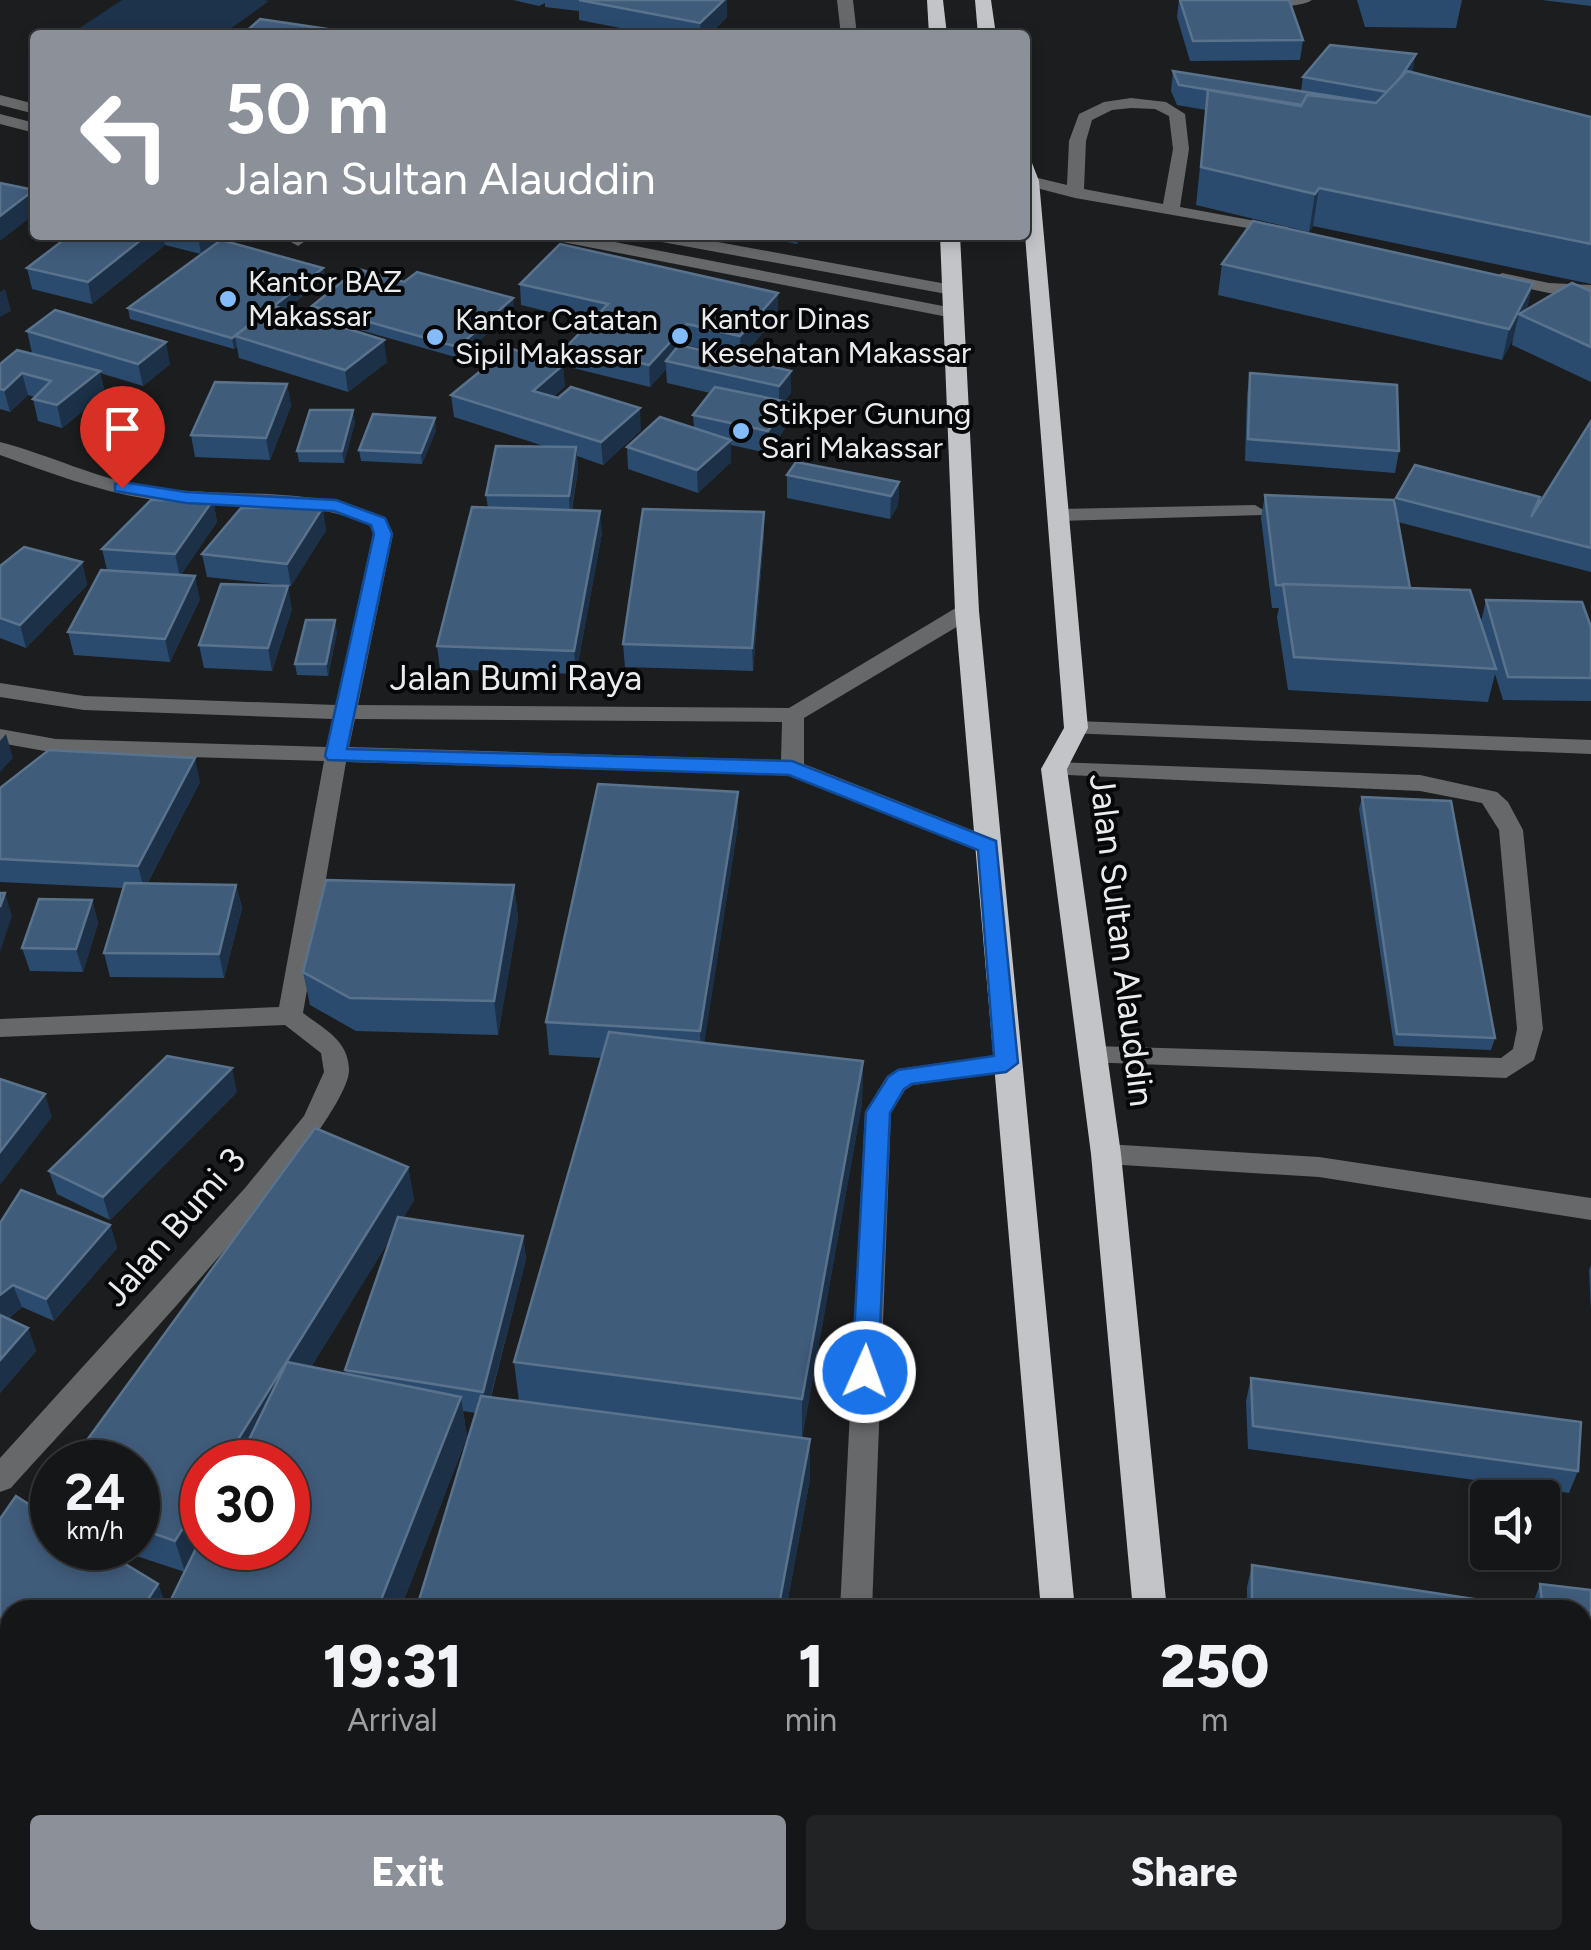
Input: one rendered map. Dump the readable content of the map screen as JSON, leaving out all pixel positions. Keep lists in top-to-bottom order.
{
  "streets": {
    "highway": ["Jalan Sultan Alauddin"],
    "street": ["Jalan Bumi Raya", "Jalan Bumi 3"]
  },
  "places": [
    "Kantor BAZ Makassar",
    "Kantor Dinas Kesehatan Makassar",
    "Kantor Catatan Sipil Makassar",
    "Stikper Gunung Sari Makassar"
  ],
  "page": {
    "turn": ["50 m", "Jalan Sultan Alauddin"],
    "speed": "24 km/h",
    "limit": "30",
    "eta": [
      "19:31",
      "Arrival",
      "1",
      "min",
      "250",
      "m"
    ],
    "buttons": ["Exit", "Share"]
  }
}
